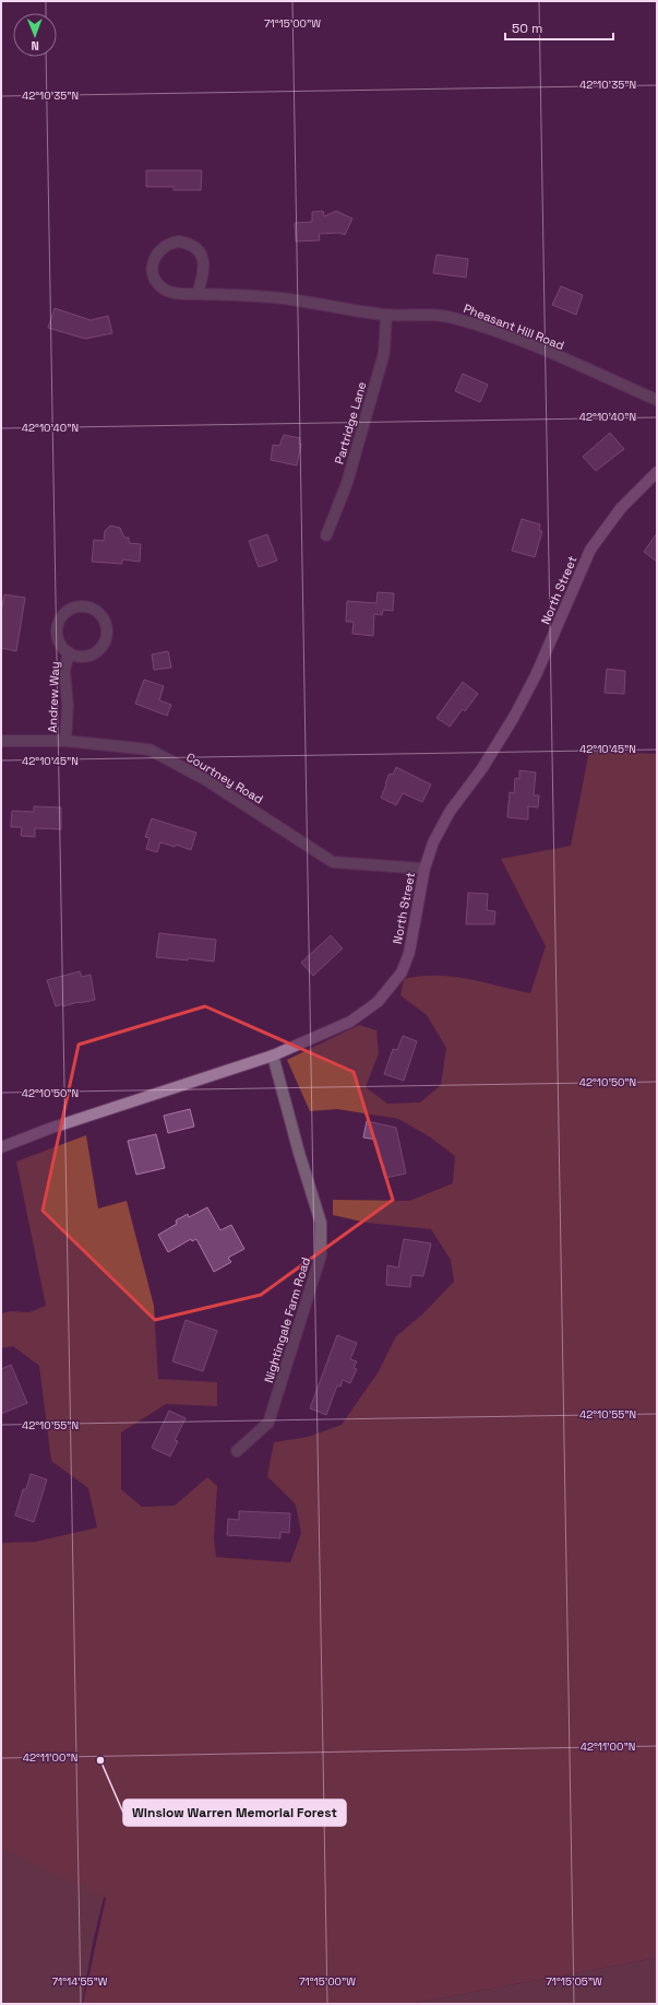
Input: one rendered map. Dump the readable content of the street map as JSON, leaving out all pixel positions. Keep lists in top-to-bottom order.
{
  "streets": {
    "street": [
      "Pheasant Hill Road",
      "Partridge Lane",
      "North Street",
      "Andrew Way",
      "Courtney Road",
      "Nightingale Farm Road"
    ]
  },
  "crossings": [
    ["Pheasant Hill Road", "Partridge Lane"],
    ["North Street", "Courtney Road"],
    ["North Street", "Nightingale Farm Road"],
    ["Andrew Way", "Courtney Road"]
  ],
  "places": ["Winslow Warren Memorial Forest"],
  "scale_bar": "50 m",
  "north": "bottom",
  "coordinates": [
    "71°15'00\"W",
    "42°10'35\"N",
    "42°10'40\"N",
    "42°10'45\"N",
    "42°10'50\"N",
    "42°10'55\"N",
    "42°11'00\"N",
    "71°14'55\"W",
    "71°15'05\"W"
  ]
}
